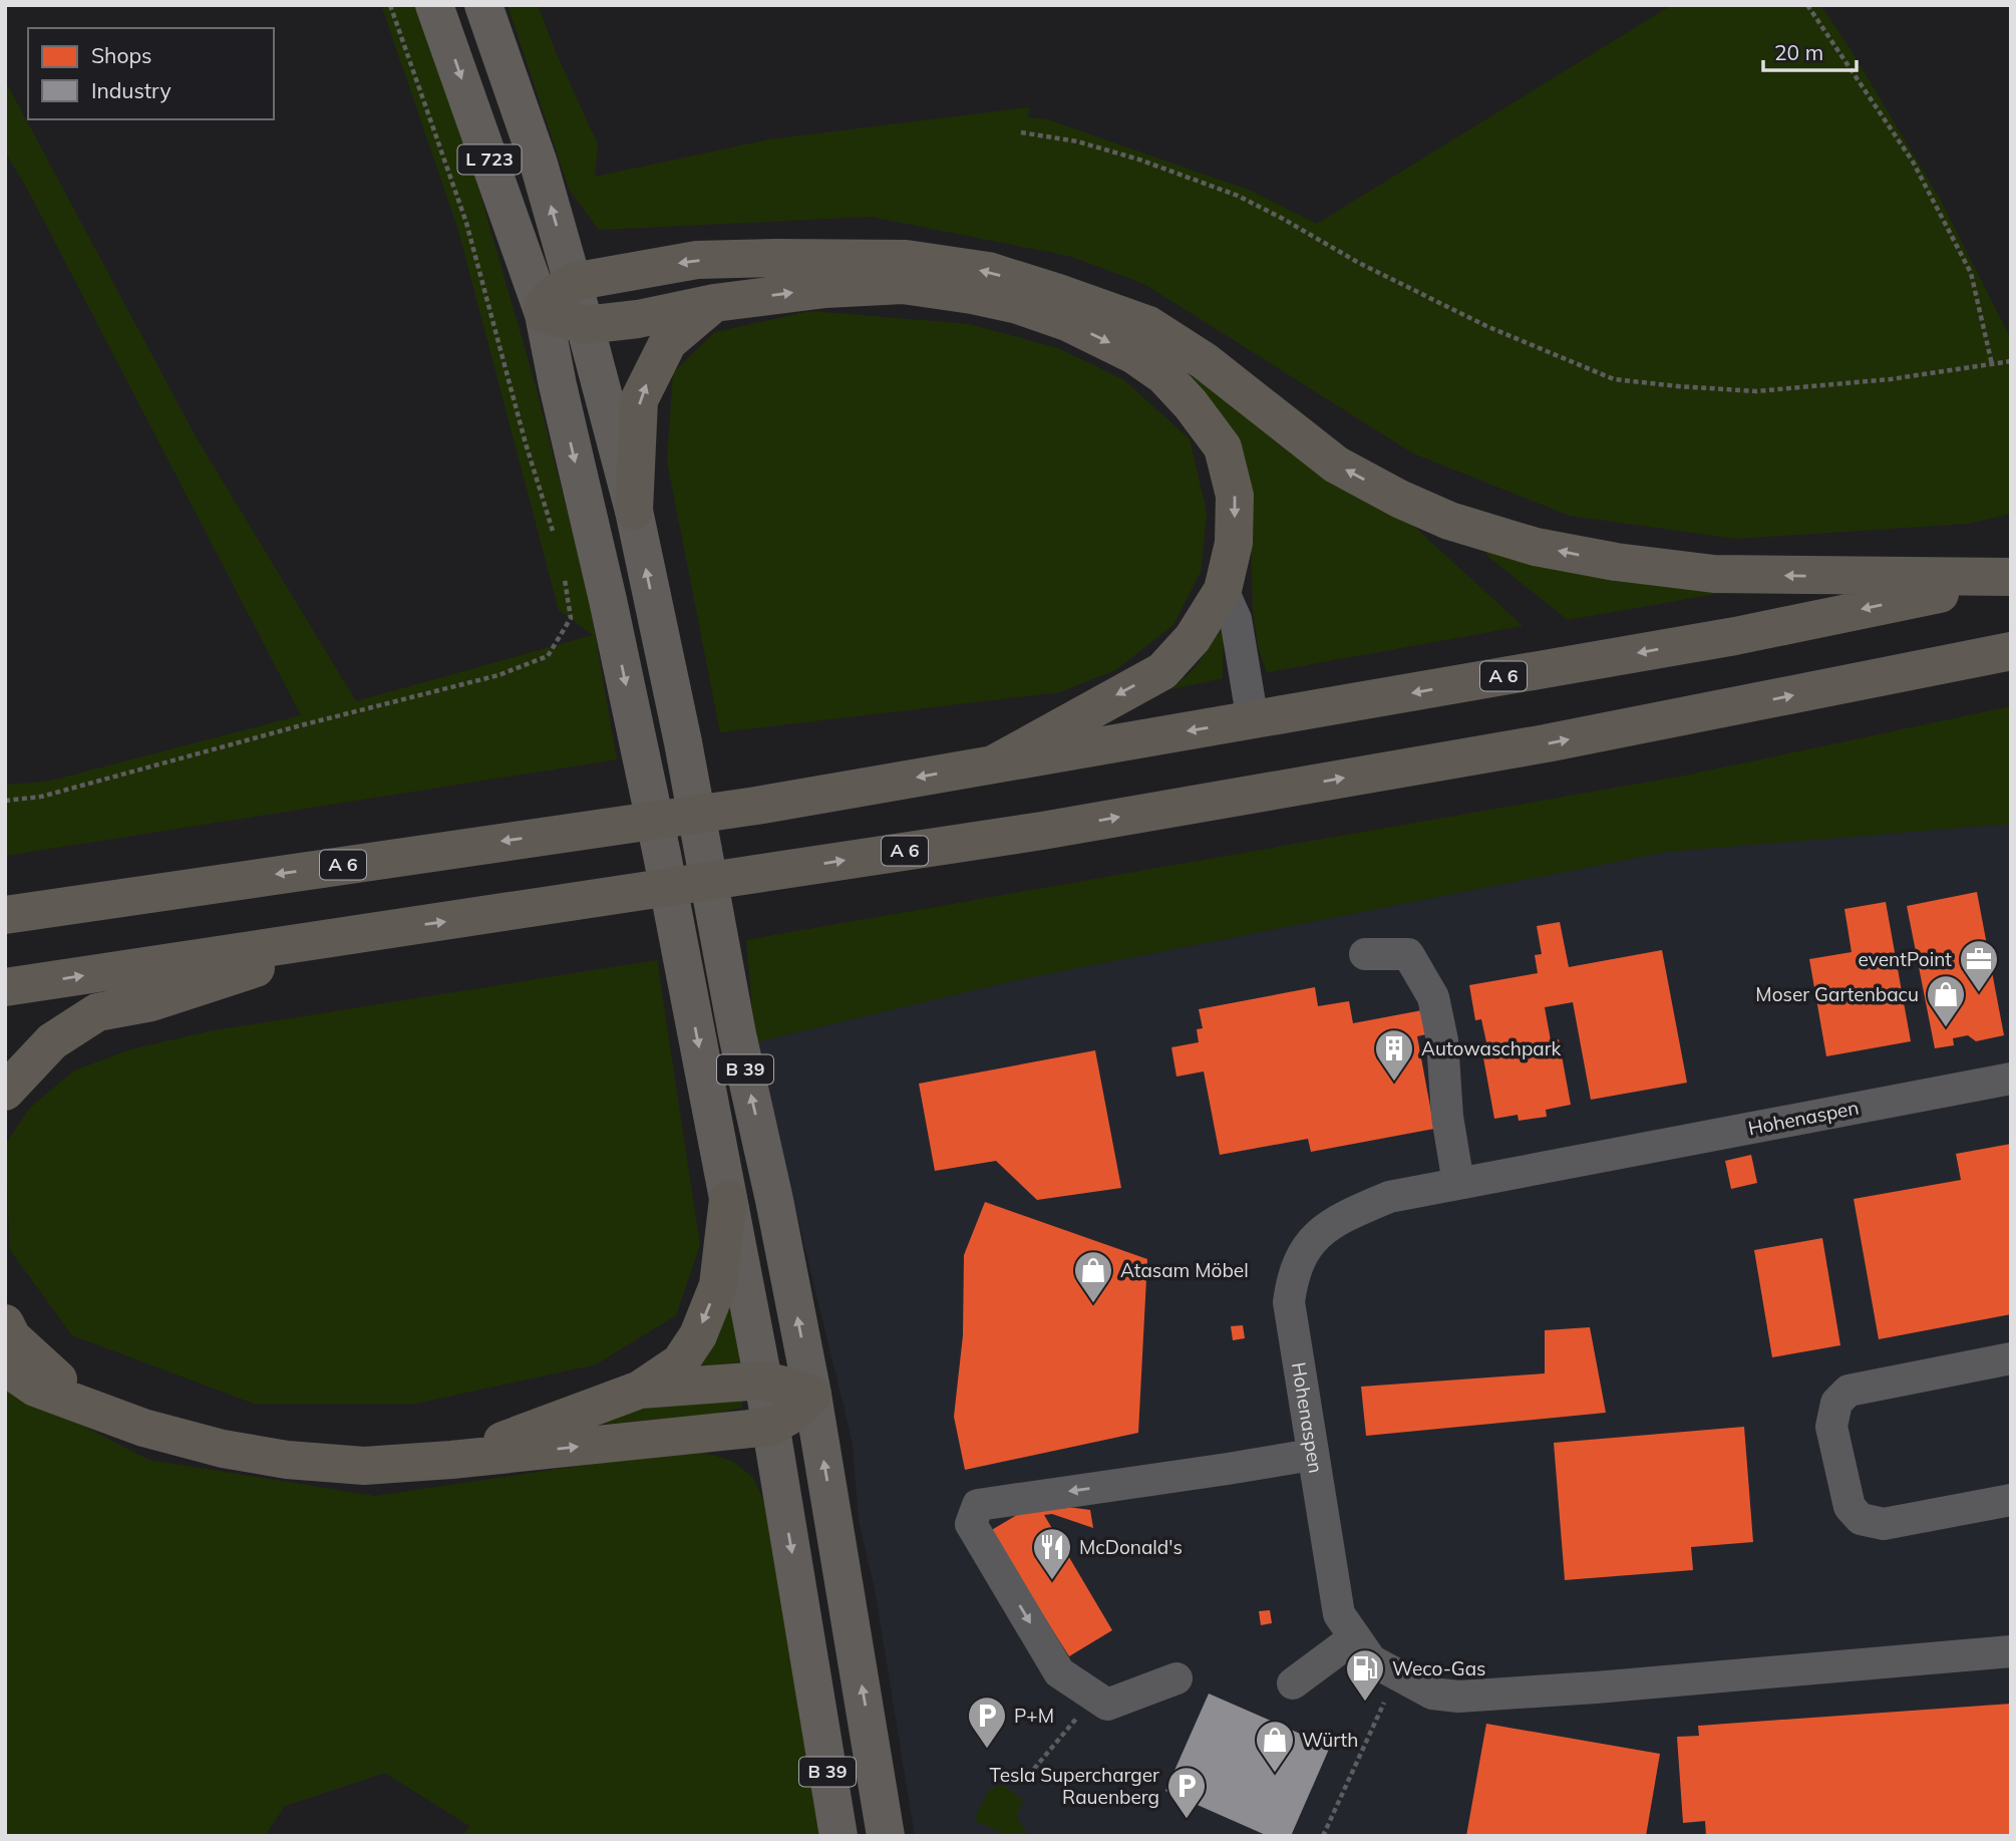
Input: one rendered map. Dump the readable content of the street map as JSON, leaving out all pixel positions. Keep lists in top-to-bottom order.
{
  "streets": {
    "highway": ["A 6"],
    "main road": ["L 723", "B 39"],
    "street": ["Hohenaspen"]
  },
  "crossings": [
    ["L 723", "B 39"]
  ],
  "places": {
    "office": ["eventPoint"],
    "shop": ["Moser Gartenbacu", "Atasam Möbel", "Würth"],
    "building": ["Autowaschpark"],
    "restaurant": ["McDonald's"],
    "fuel station": ["Weco-Gas"],
    "parking": ["P+M", "Tesla Supercharger Rauenberg"]
  },
  "legend": ["Shops", "Industry"],
  "scale_bar": "20 m"
}
